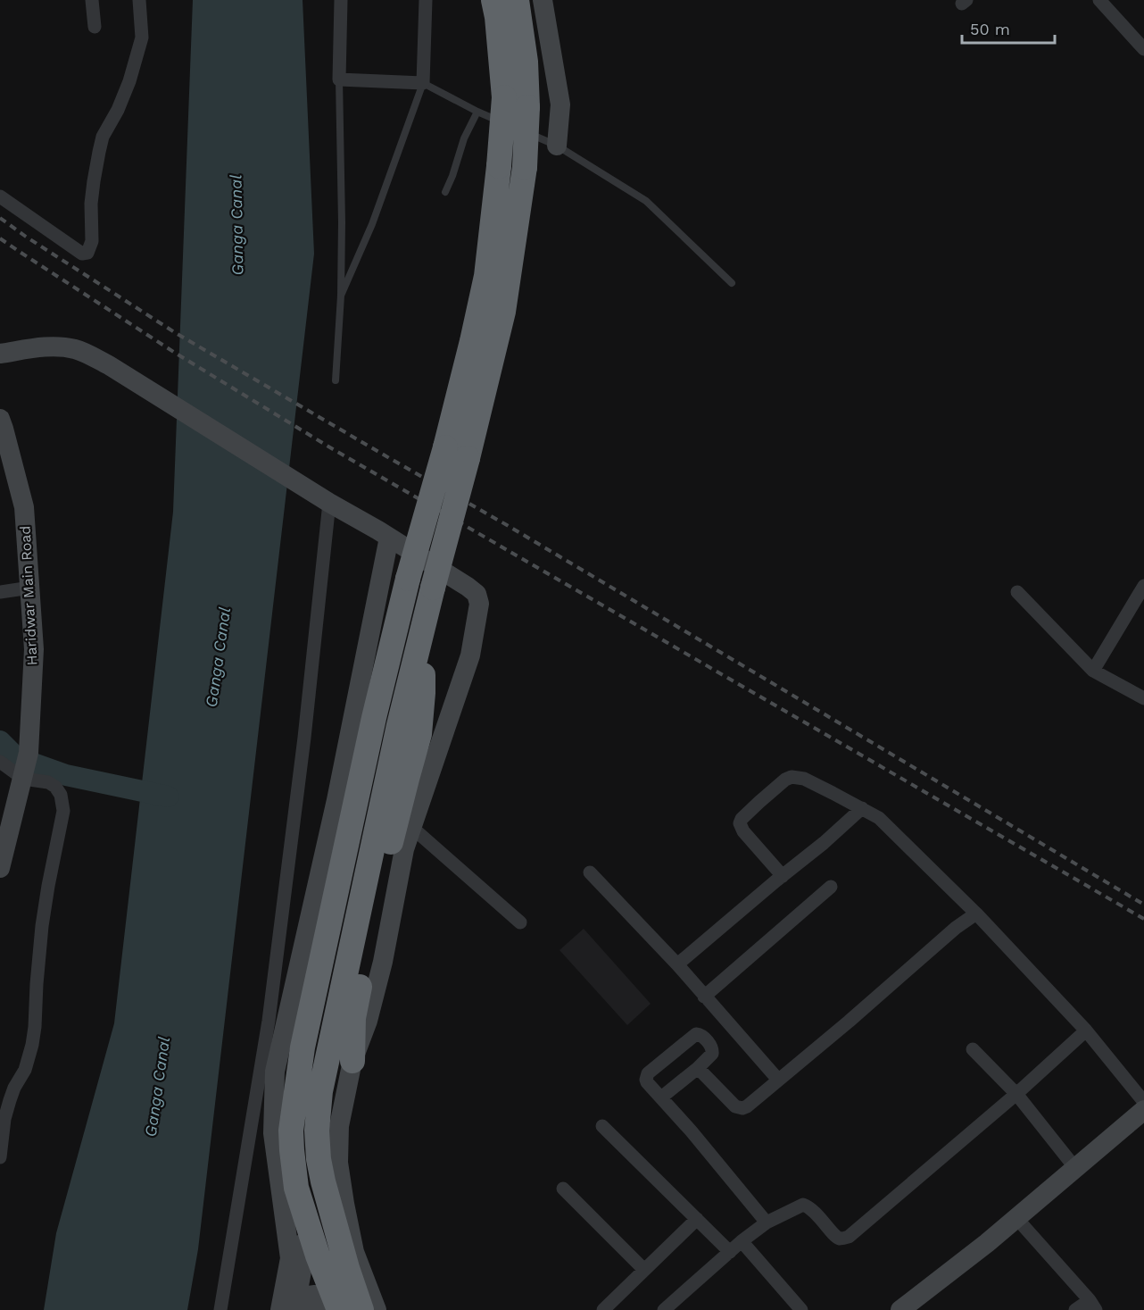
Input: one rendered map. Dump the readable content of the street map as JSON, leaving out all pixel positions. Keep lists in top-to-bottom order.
{
  "streets": {
    "street": ["Haridwar Main Road"]
  },
  "water": ["Ganga Canal"],
  "scale_bar": "50 m"
}
